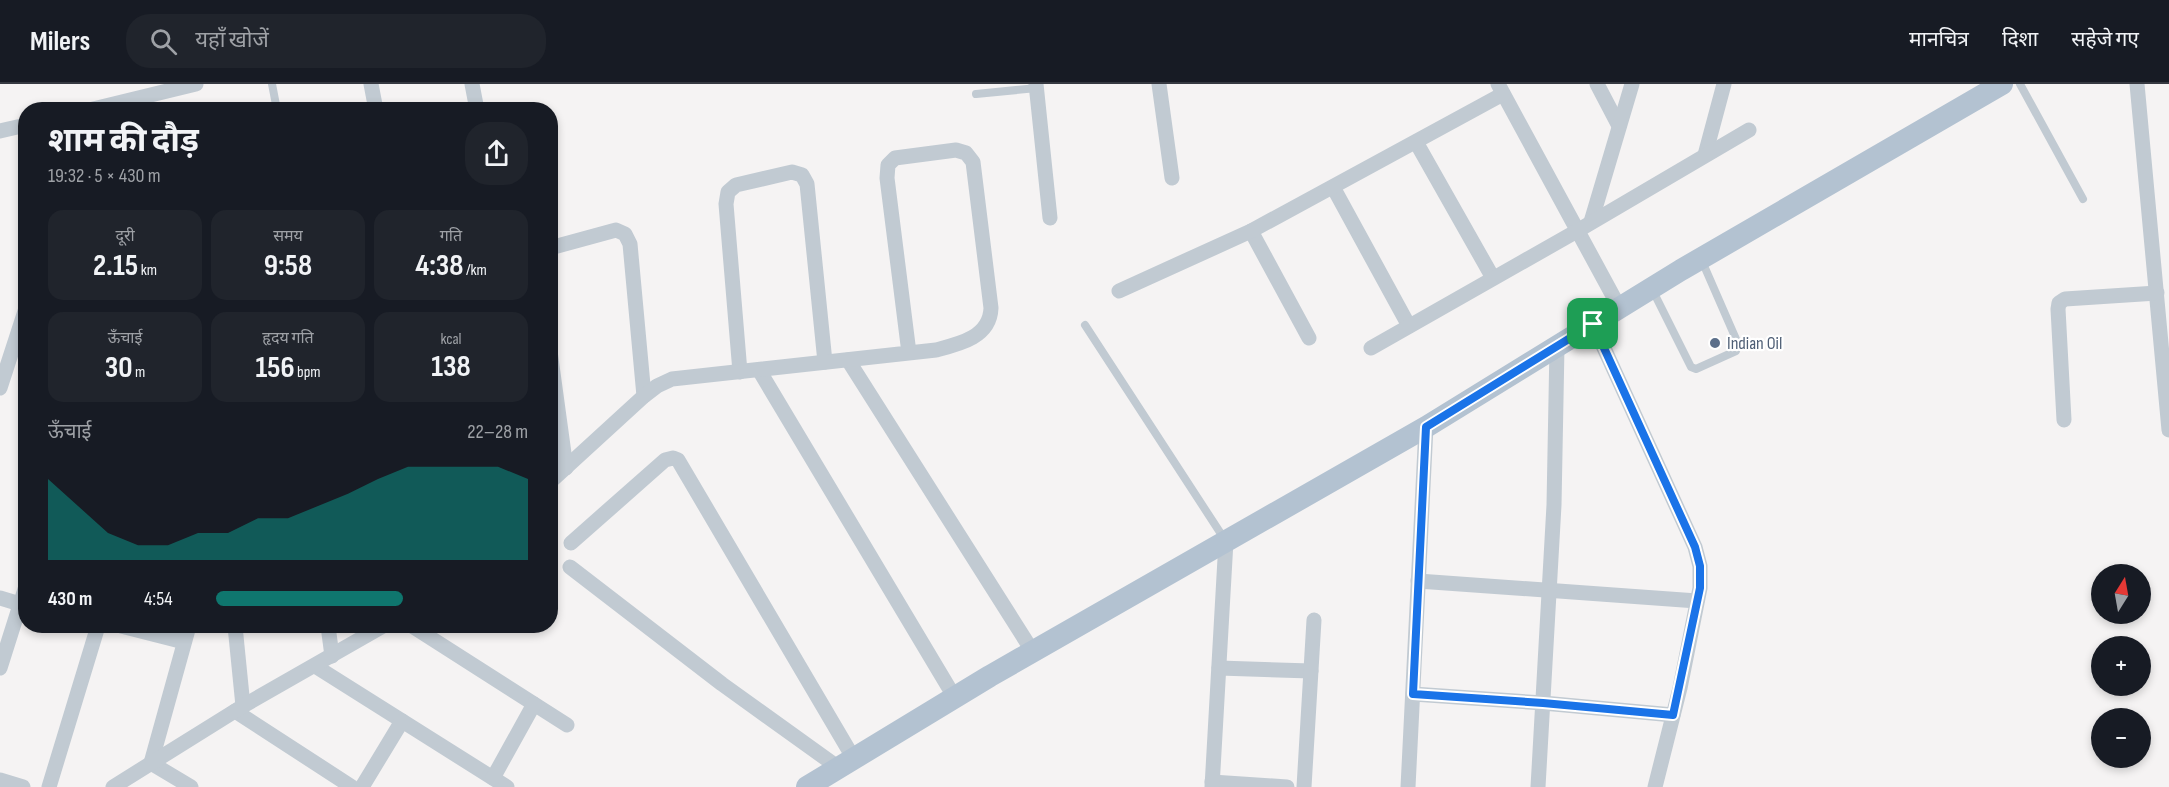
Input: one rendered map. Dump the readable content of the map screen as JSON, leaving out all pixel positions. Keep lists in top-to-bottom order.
{
  "places": ["Indian Oil"],
  "north": "top",
  "page": {
    "header": "Milers",
    "search": "यहाँ खोजें",
    "nav": ["मानचित्र", "दिशा", "सहेजे गए"],
    "heading": ["शाम की दौड़", "19:32 · 5 × 430 m"],
    "stats": [
      ["दूरी", "2.15 km"],
      ["समय", "9:58"],
      ["गति", "4:38 /km"],
      ["ऊँचाई", "30 m"],
      ["हृदय गति", "156 bpm"],
      ["kcal", "138"]
    ],
    "chart": ["ऊँचाई", "22–28 m"],
    "map_buttons": ["+", "−"],
    "list": [
      {
        "name": "430 m",
        "note": "4:54"
      }
    ]
  }
}
